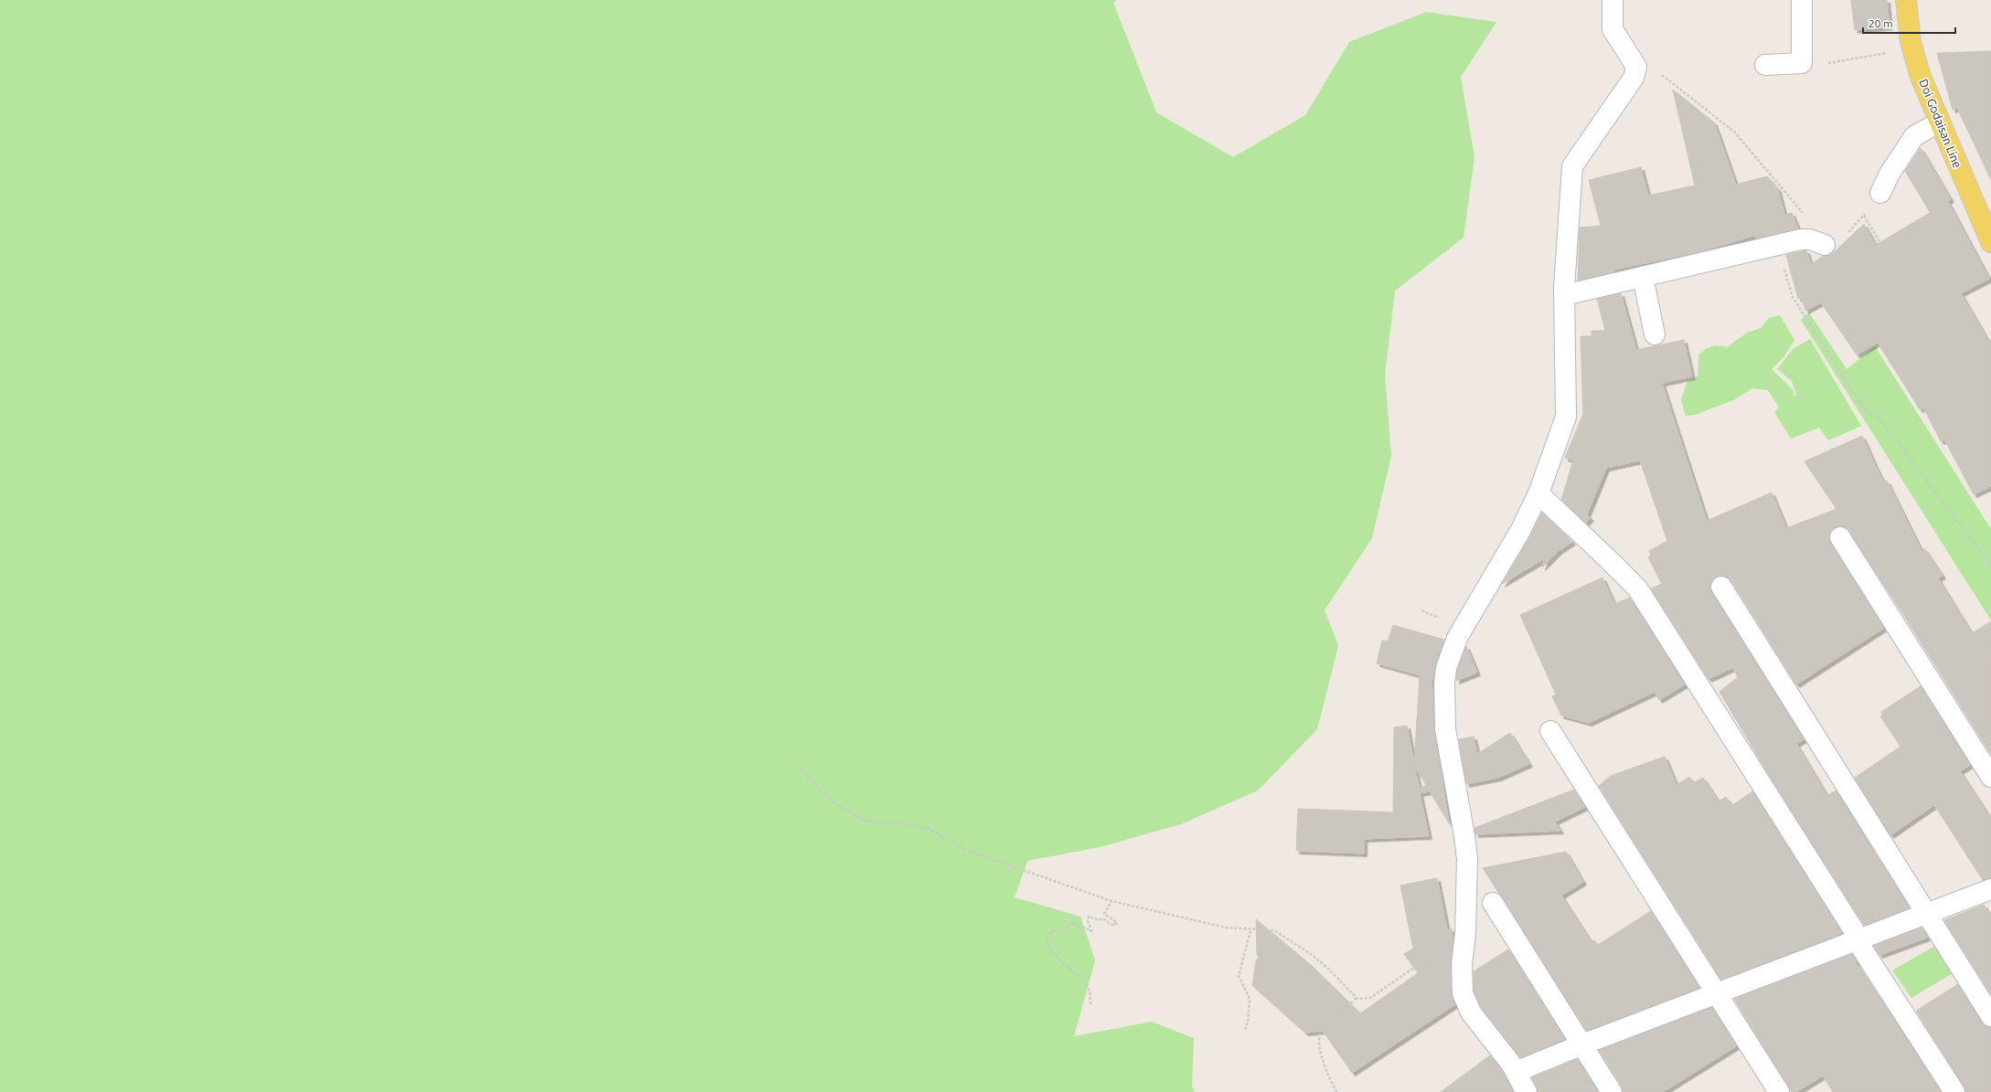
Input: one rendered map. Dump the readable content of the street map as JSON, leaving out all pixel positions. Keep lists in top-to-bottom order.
{
  "streets": {
    "main road": ["Doi Godaisan Line"]
  },
  "scale_bar": "20 m"
}
